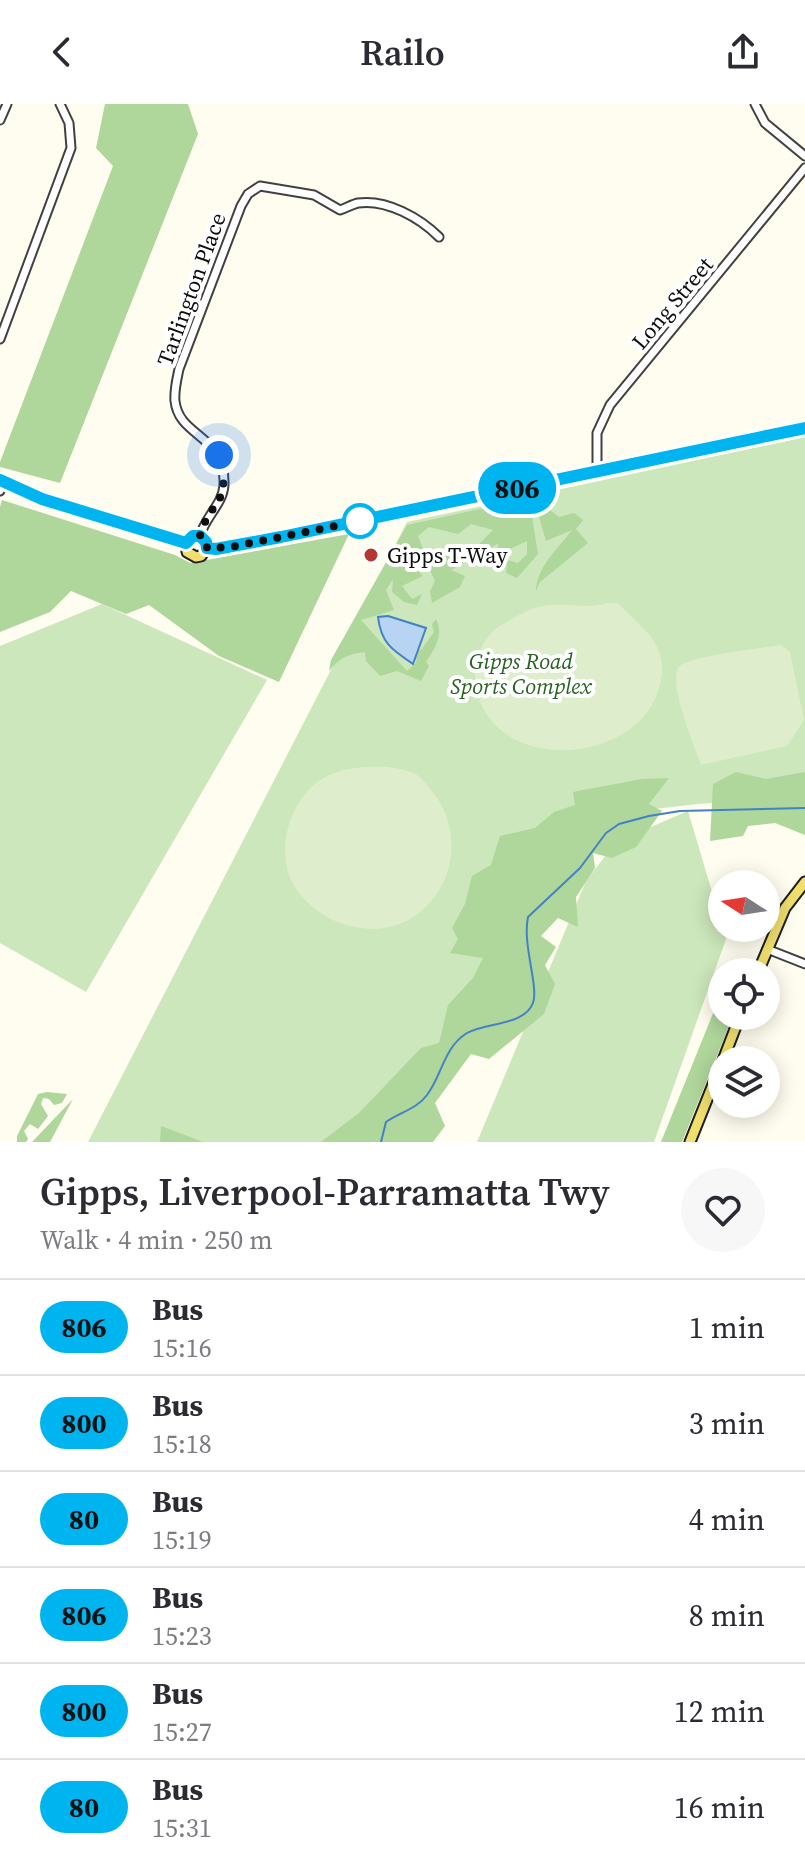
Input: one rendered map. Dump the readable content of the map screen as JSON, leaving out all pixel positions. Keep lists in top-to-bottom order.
{
  "streets": {
    "street": ["Tarlington Place", "Long Street"]
  },
  "parks": ["Gipps Road Sports Complex"],
  "places": ["Gipps T-Way"],
  "lines": ["bus line 806"],
  "north": "left",
  "page": {
    "header": "Railo",
    "on_map": "806",
    "heading": ["Gipps, Liverpool-Parramatta Twy", "Walk · 4 min · 250 m"],
    "list": [
      {
        "mark": "806",
        "name": "Bus",
        "note": "15:16",
        "value": "1 min"
      },
      {
        "mark": "800",
        "name": "Bus",
        "note": "15:18",
        "value": "3 min"
      },
      {
        "mark": "80",
        "name": "Bus",
        "note": "15:19",
        "value": "4 min"
      },
      {
        "mark": "806",
        "name": "Bus",
        "note": "15:23",
        "value": "8 min"
      },
      {
        "mark": "800",
        "name": "Bus",
        "note": "15:27",
        "value": "12 min"
      },
      {
        "mark": "80",
        "name": "Bus",
        "note": "15:31",
        "value": "16 min"
      }
    ]
  }
}
